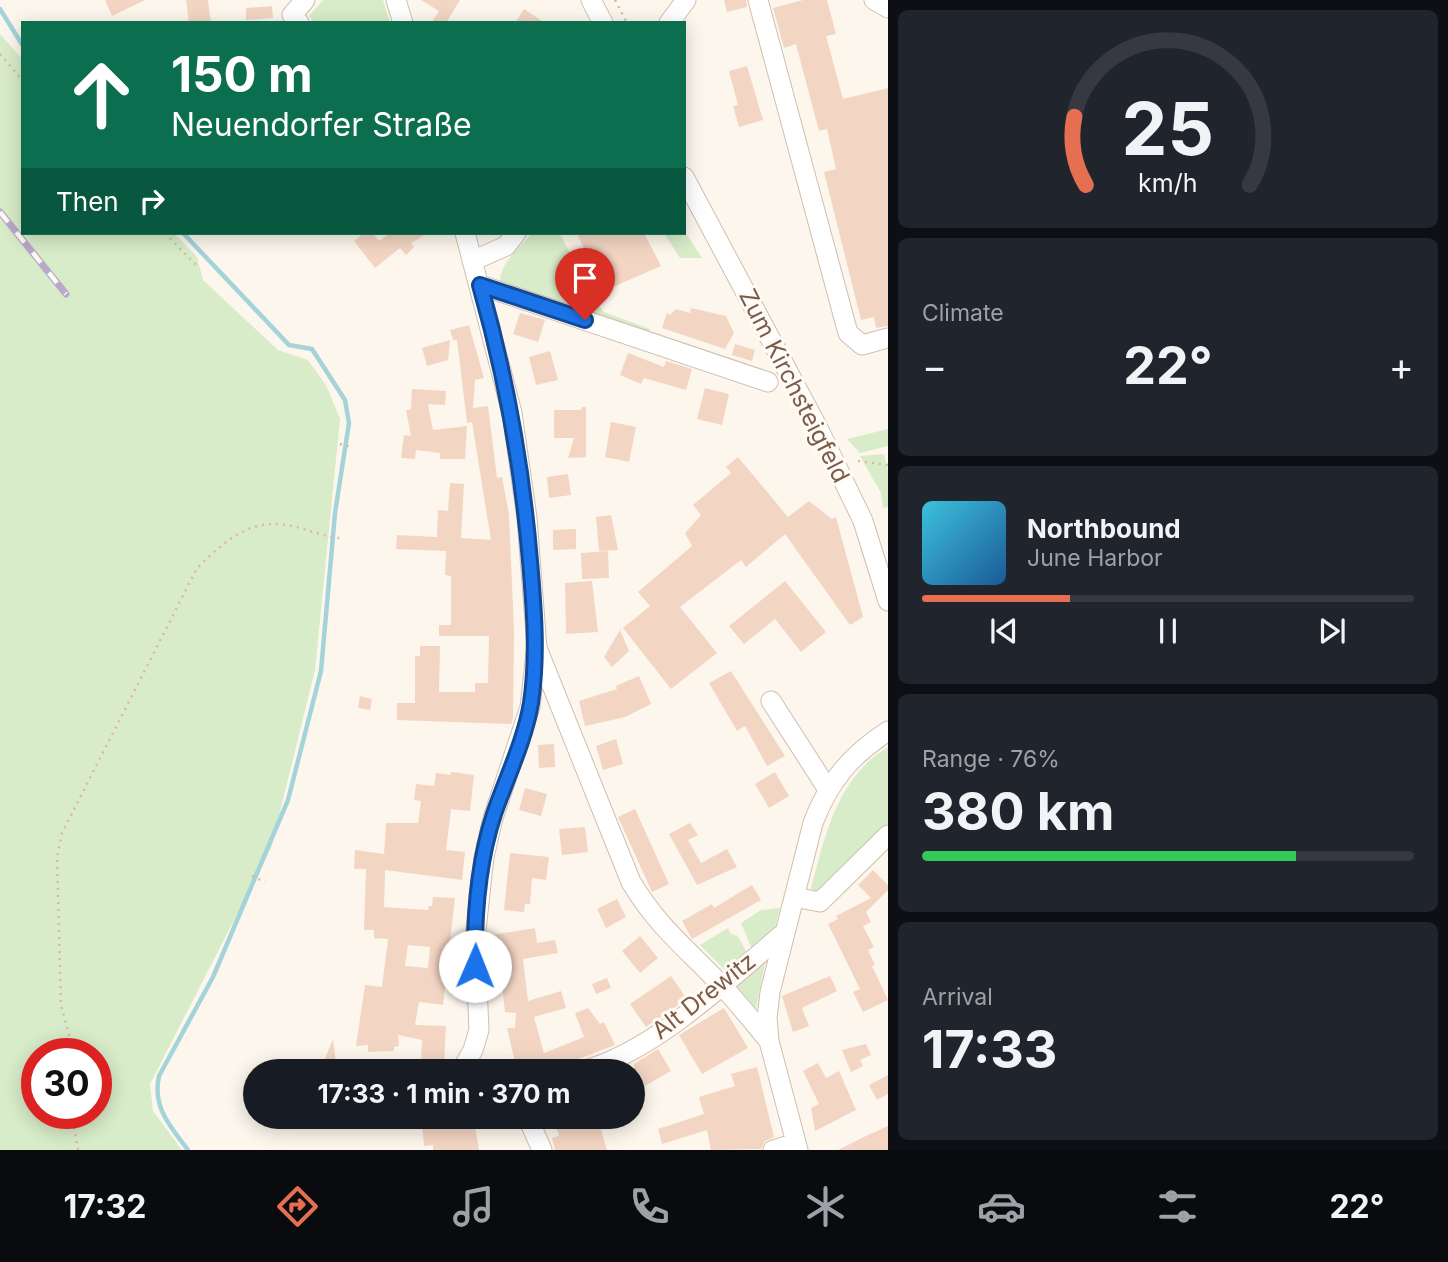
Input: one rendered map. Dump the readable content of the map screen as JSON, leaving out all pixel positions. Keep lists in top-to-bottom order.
{
  "streets": {
    "street": ["Zum Kirchsteigfeld", "Alt Drewitz"]
  },
  "page": {
    "turn": ["150 m", "Neuendorfer Straße"],
    "then": "Then",
    "tile": [
      "Climate",
      ["Range · 76%", "380 km"],
      ["Arrival", "17:33"]
    ],
    "heat": ["−", "22°", "+"],
    "song": ["Northbound", "June Harbor"],
    "limit": "30",
    "trip": "17:33 · 1 min · 370 m",
    "tabs": ["17:32", "22°"],
    "gauge": ["25", "km/h"]
  }
}
